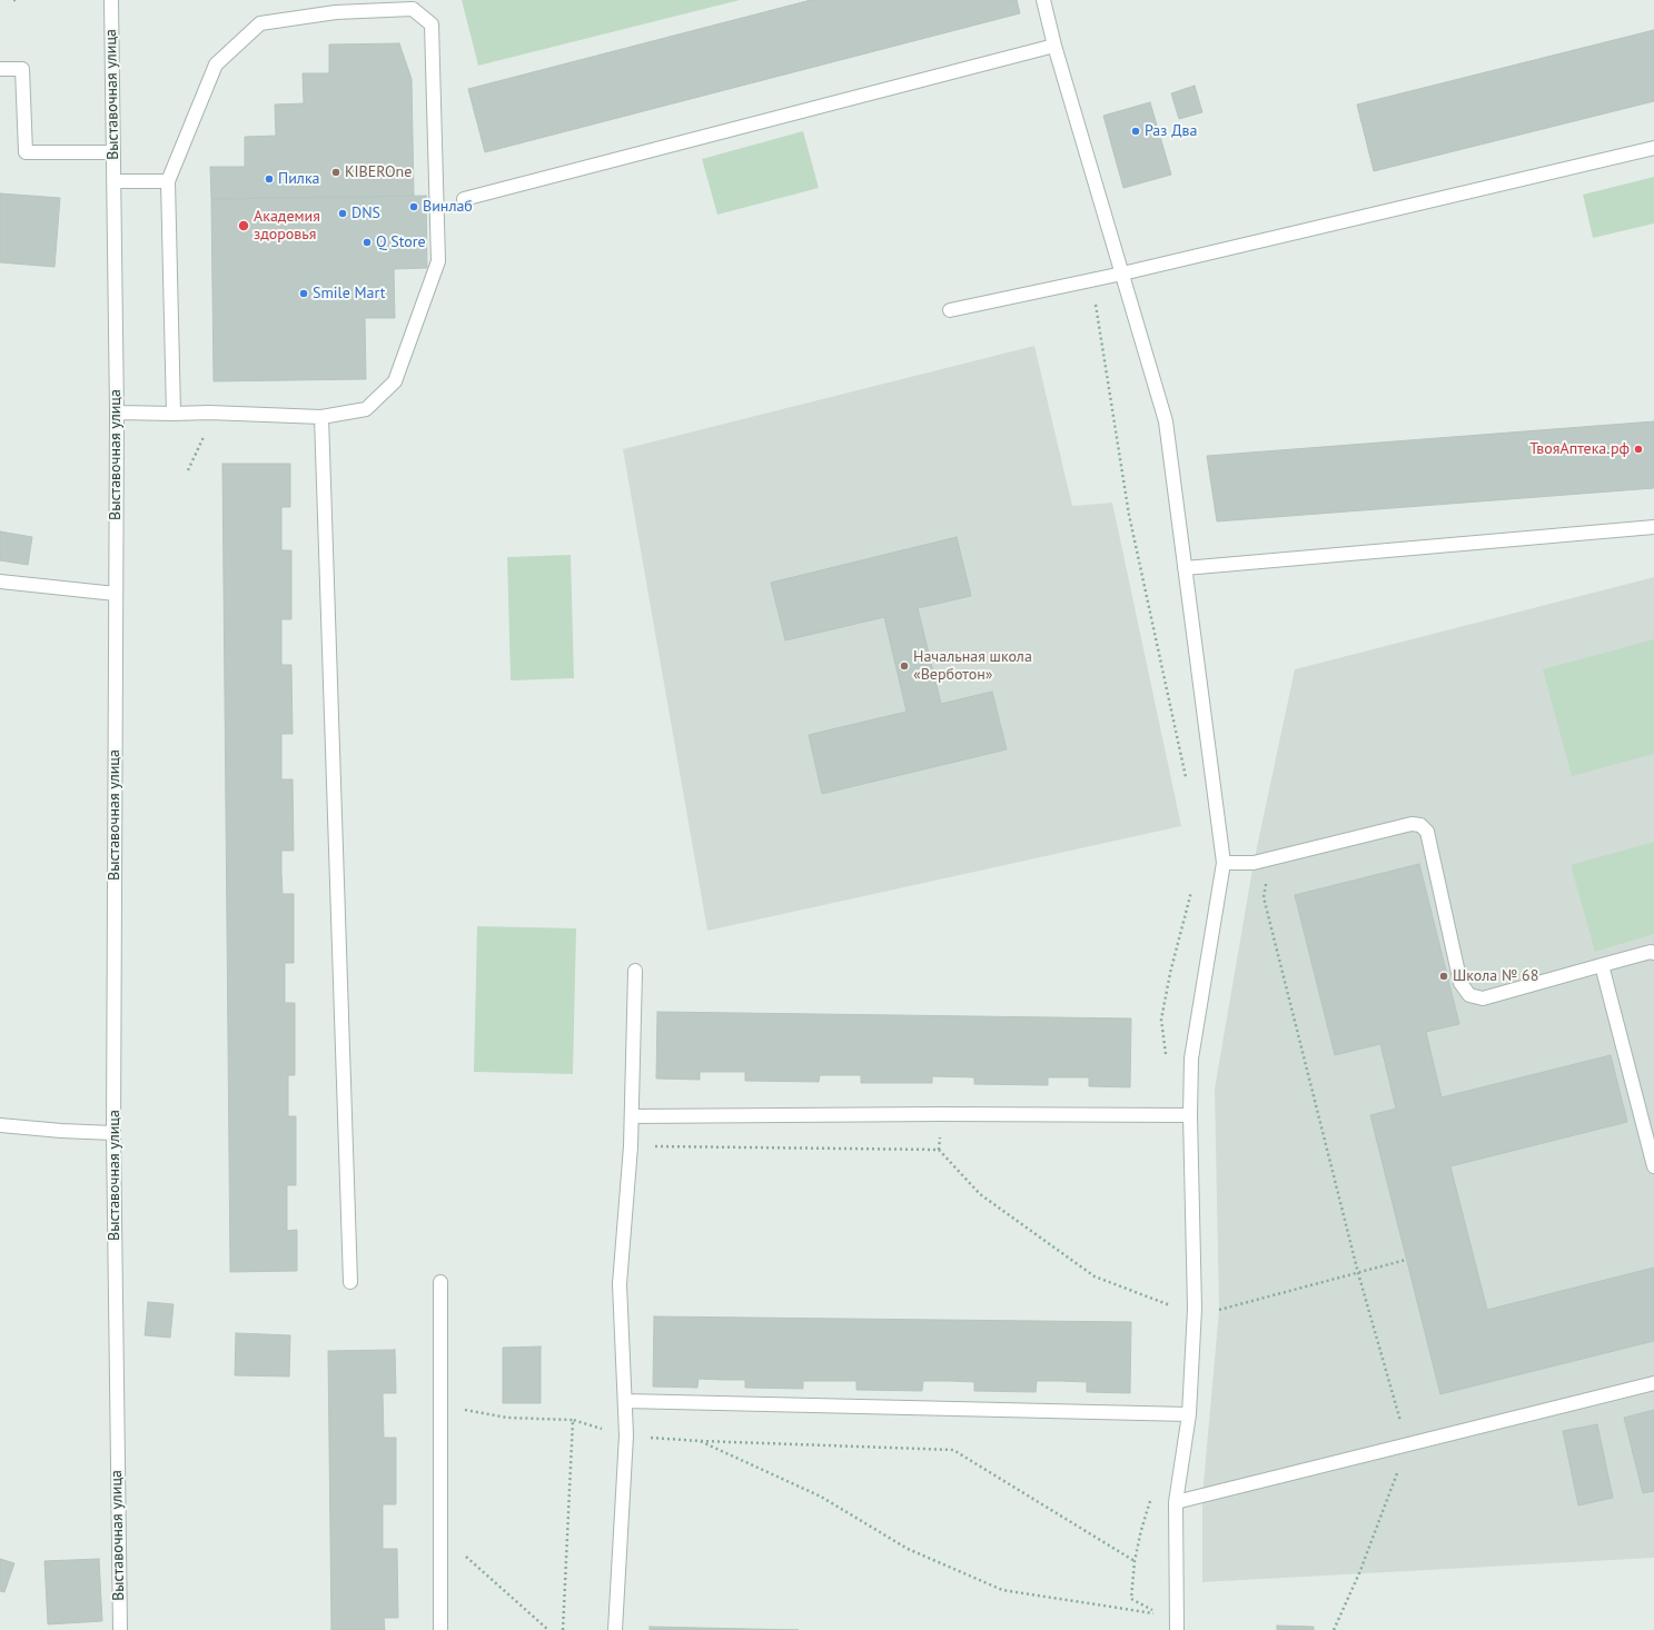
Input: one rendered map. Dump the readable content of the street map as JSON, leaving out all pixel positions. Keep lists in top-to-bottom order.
{
  "streets": {
    "street": ["Выставочная улица"]
  },
  "places": [
    "Раз Два",
    "KIBEROne",
    "Пилка",
    "Винлаб",
    "DNS",
    "Академия здоровья",
    "Q Store",
    "Smile Mart",
    "ТвояАптека.рф",
    "Начальная школа «Верботон»",
    "Школа № 68"
  ]
}
